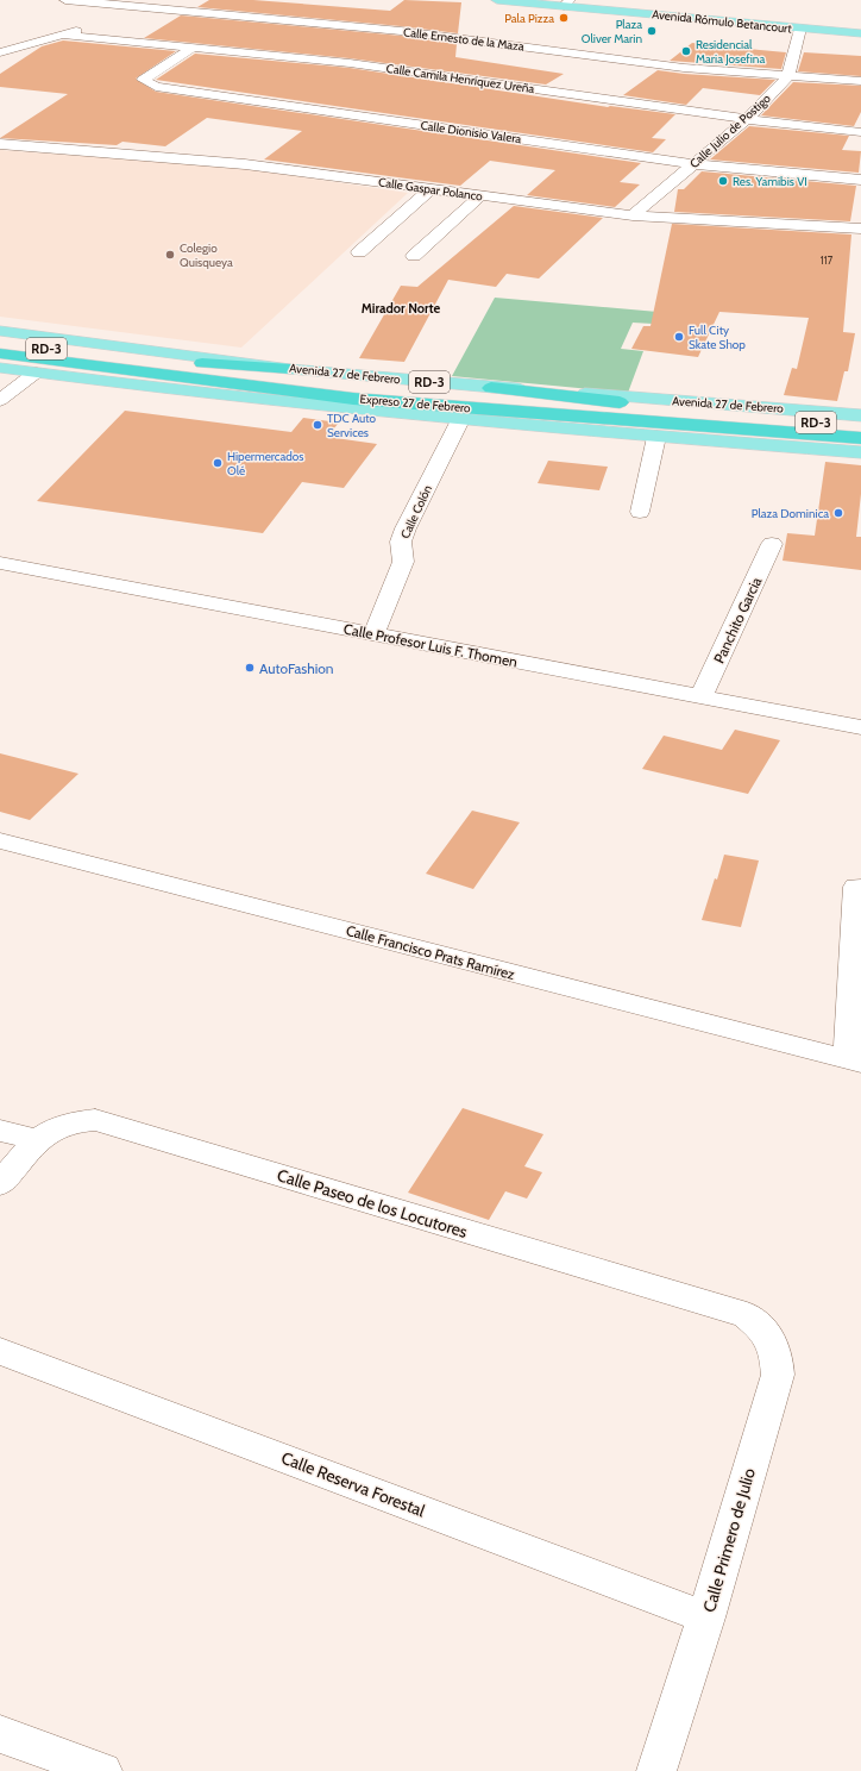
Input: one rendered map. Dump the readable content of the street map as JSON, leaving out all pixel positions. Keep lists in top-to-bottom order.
{
  "streets": {
    "highway": ["RD-3", "Expreso 27 de Febrero"],
    "main road": ["Avenida Rómulo Betancourt", "Avenida 27 de Febrero"],
    "street": [
      "Calle Ernesto de la Maza",
      "Calle Camila Henríquez Ureña",
      "Calle Julio de Postigo",
      "Calle Dionisio Valera",
      "Calle Gaspar Polanco",
      "Calle Colón",
      "Panchito Garcia",
      "Calle Profesor Luis F. Thomen",
      "Calle Francisco Prats Ramírez",
      "Calle Paseo de los Locutores",
      "Calle Reserva Forestal",
      "Calle Primero de Julio"
    ]
  },
  "crossings": [
    ["Avenida Rómulo Betancourt", "Calle Julio de Postigo"],
    ["Calle Ernesto de la Maza", "Calle Julio de Postigo"],
    ["Calle Camila Henríquez Ureña", "Calle Julio de Postigo"],
    ["Calle Camila Henríquez Ureña", "Calle Dionisio Valera"],
    ["Calle Julio de Postigo", "Calle Dionisio Valera"],
    ["Calle Julio de Postigo", "Calle Gaspar Polanco"],
    ["RD-3", "Expreso 27 de Febrero"],
    ["RD-3", "Calle Colón"],
    ["Calle Colón", "Calle Profesor Luis F. Thomen"],
    ["Panchito Garcia", "Calle Profesor Luis F. Thomen"],
    ["Calle Paseo de los Locutores", "Calle Primero de Julio"],
    ["Calle Reserva Forestal", "Calle Primero de Julio"]
  ],
  "districts": ["Mirador Norte"],
  "places": [
    "Pala Pizza",
    "Plaza Oliver Marin",
    "Residencial Maria Josefina",
    "Res. Yamibis VI",
    "Colegio Quisqueya",
    "Full City Skate Shop",
    "TDC Auto Services",
    "Hipermercados Olé",
    "Plaza Dominica",
    "AutoFashion"
  ],
  "house_numbers": ["117"]
}
